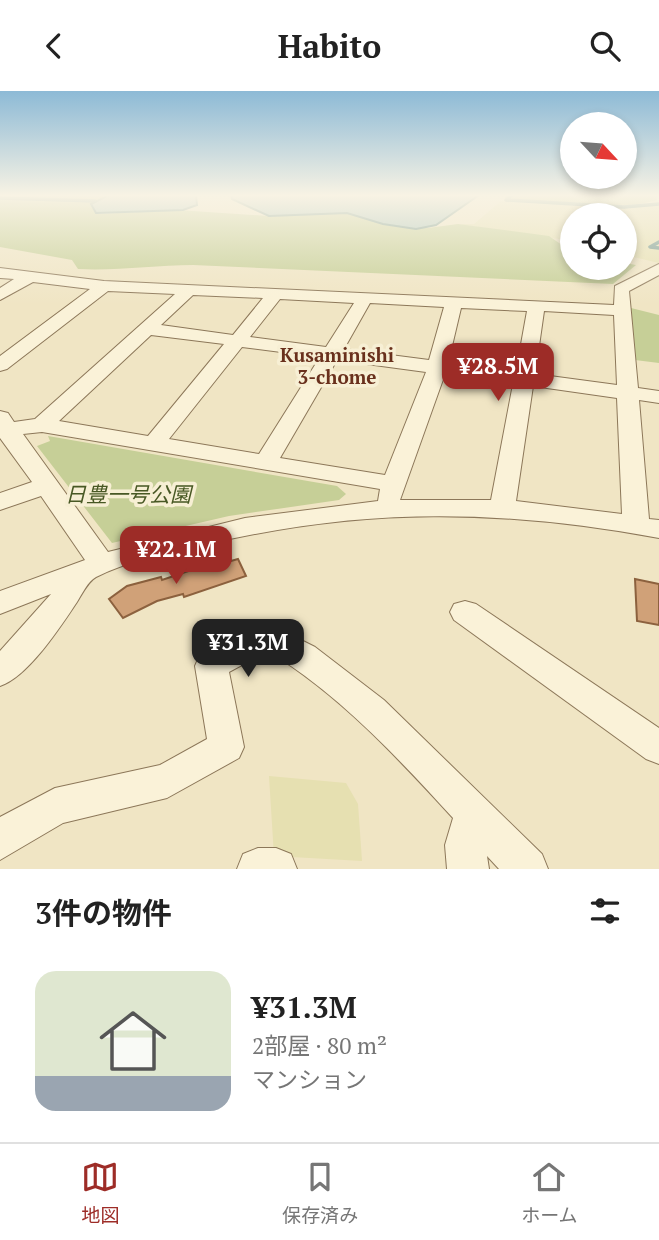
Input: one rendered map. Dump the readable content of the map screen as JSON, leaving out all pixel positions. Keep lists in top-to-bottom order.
{
  "districts": ["Kusaminishi 3-chome"],
  "parks": ["日豊一号公園"],
  "north": "bottom right",
  "page": {
    "header": "Habito",
    "price": ["¥28.5M", "¥22.1M", "¥31.3M"],
    "heading": "3件の物件",
    "list": [
      {
        "name": "¥31.3M",
        "note": "2部屋 · 80 m² · マンション"
      }
    ],
    "tabs": ["地図", "保存済み", "ホーム"]
  }
}
